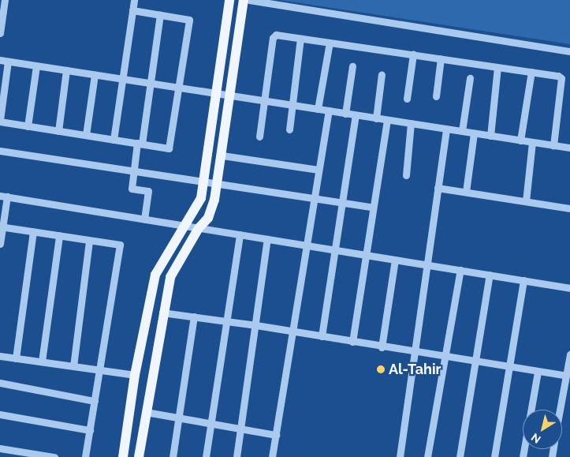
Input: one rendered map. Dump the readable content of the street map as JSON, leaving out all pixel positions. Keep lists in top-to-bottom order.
{
  "places": ["Al-Tahir"],
  "north": "bottom left"
}
